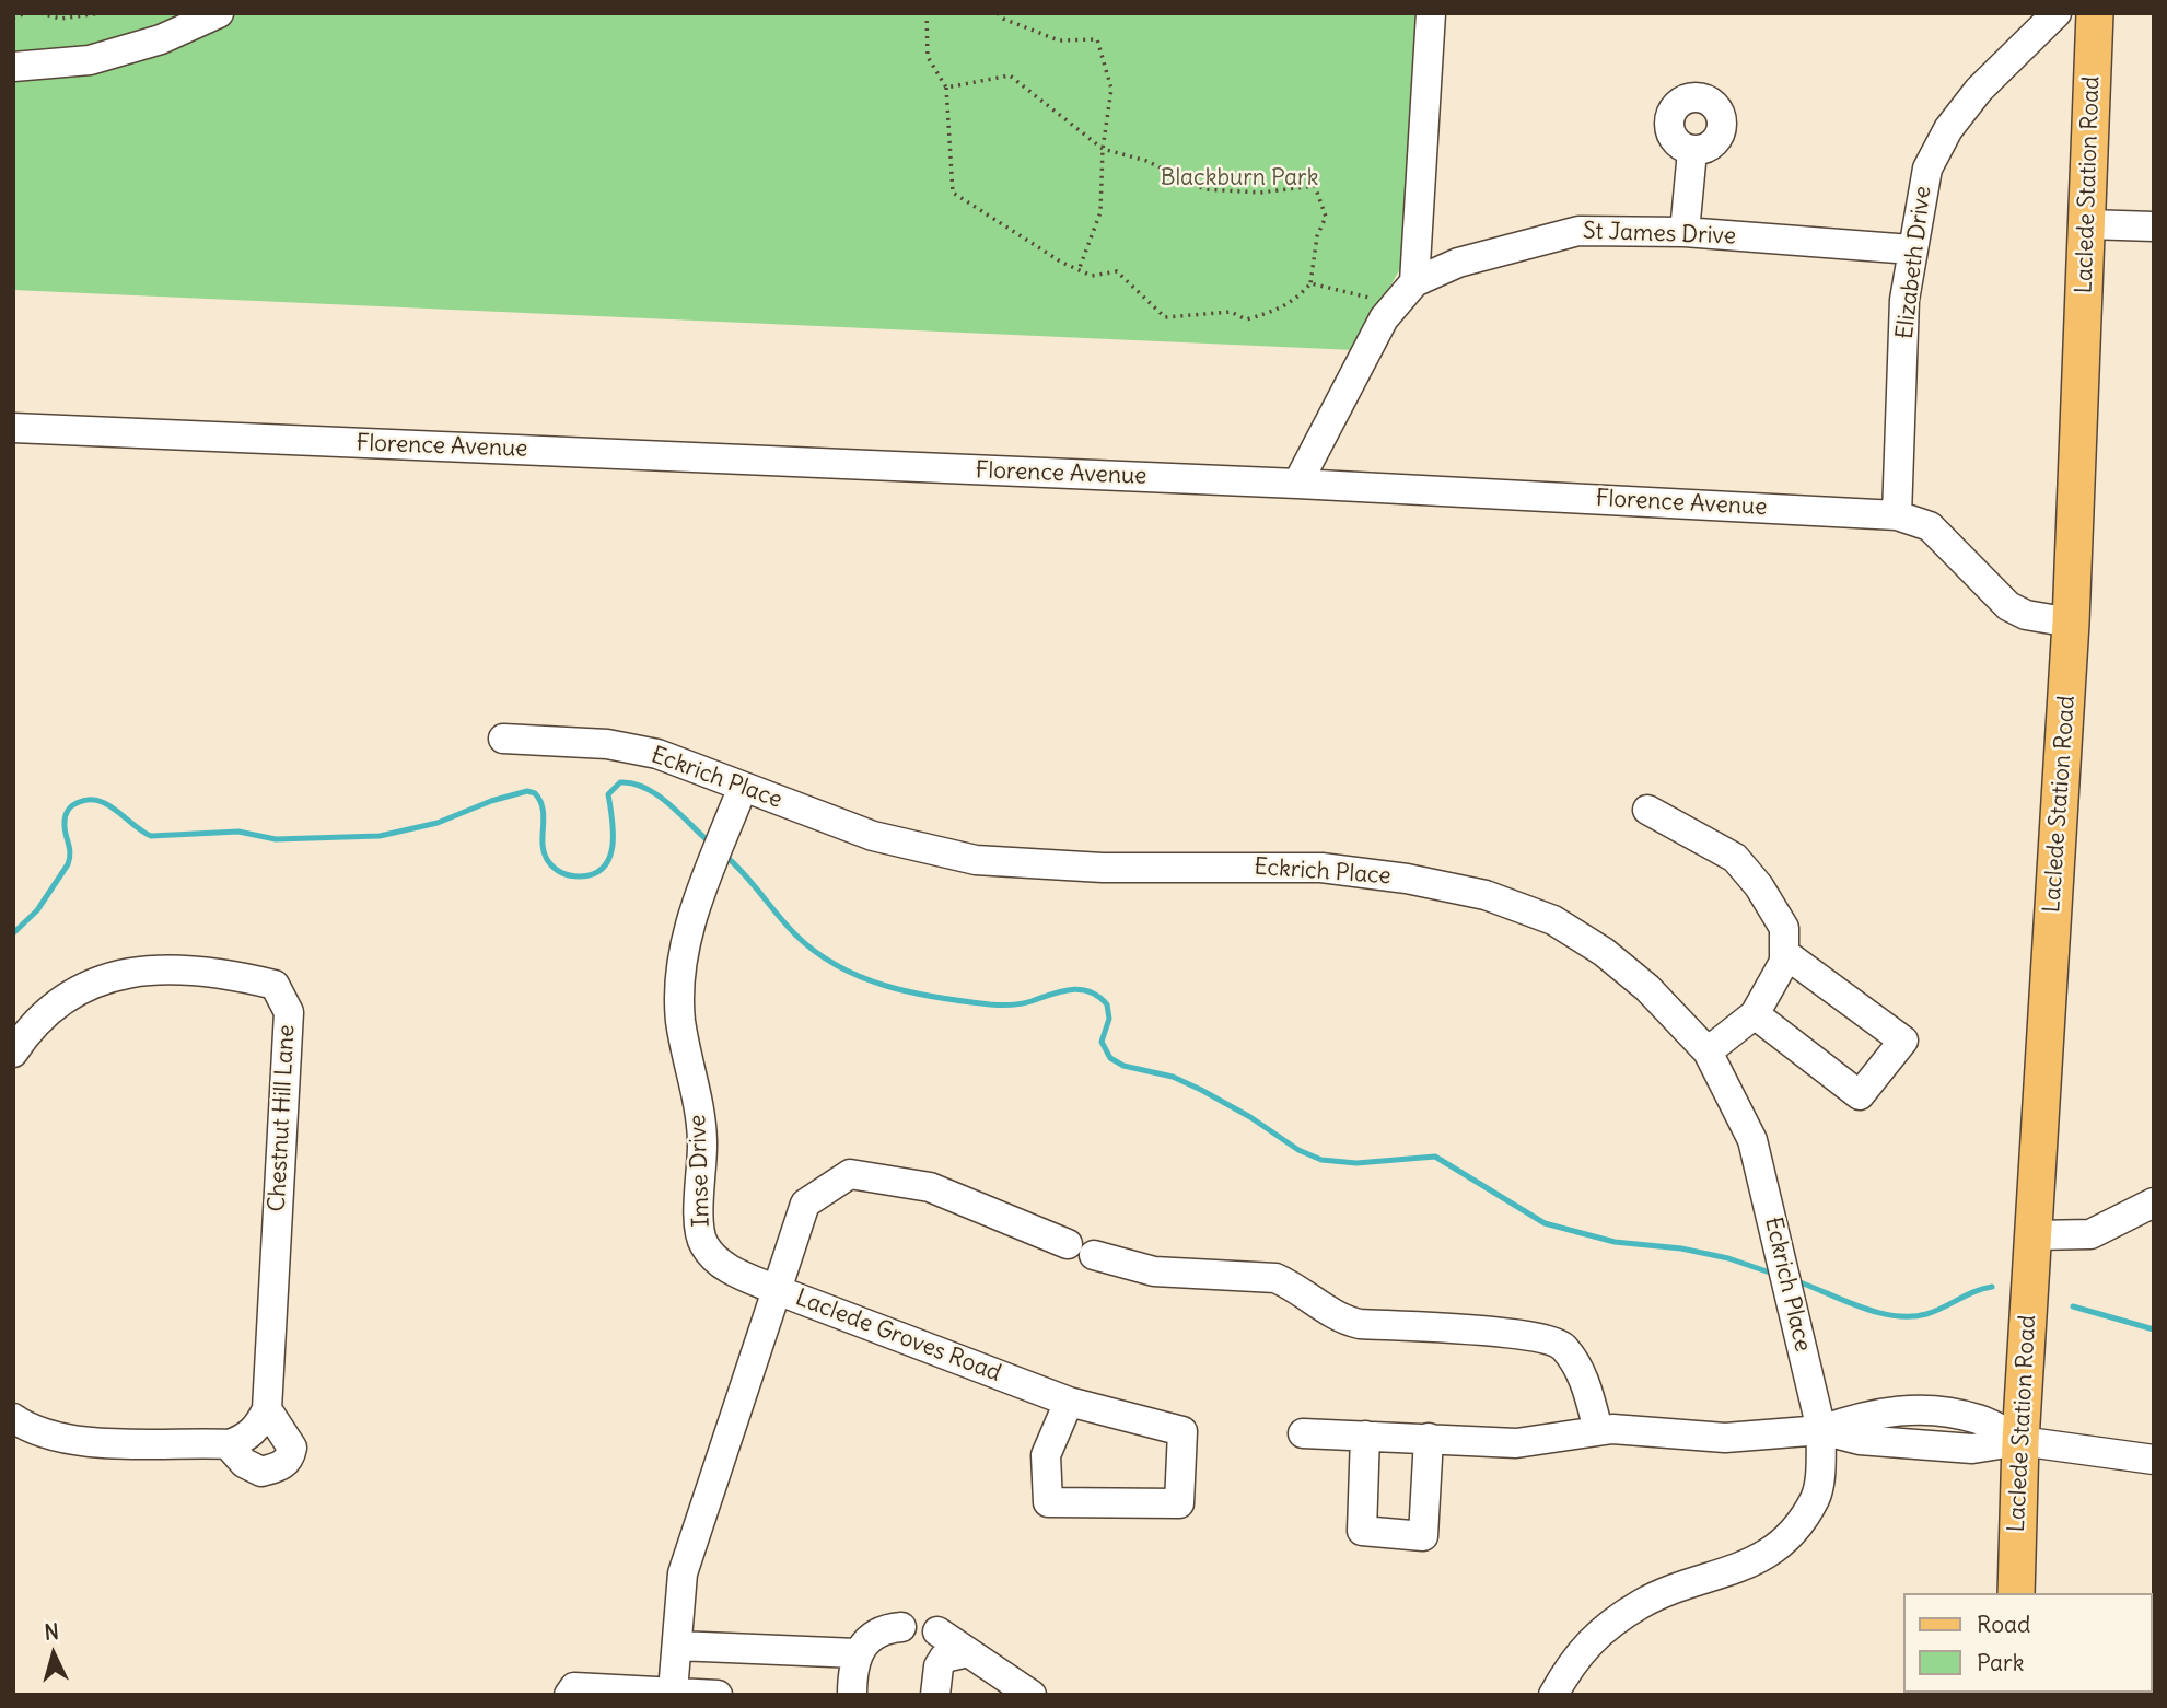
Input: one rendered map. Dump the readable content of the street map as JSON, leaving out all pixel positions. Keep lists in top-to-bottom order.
{
  "streets": {
    "main road": ["Laclede Station Road"],
    "street": [
      "St James Drive",
      "Elizabeth Drive",
      "Florence Avenue",
      "Eckrich Place",
      "Chestnut Hill Lane",
      "Imse Drive",
      "Laclede Groves Road"
    ]
  },
  "crossings": [
    ["Laclede Station Road", "Florence Avenue"],
    ["St James Drive", "Elizabeth Drive"],
    ["Elizabeth Drive", "Florence Avenue"],
    ["Eckrich Place", "Imse Drive"],
    ["Imse Drive", "Laclede Groves Road"]
  ],
  "parks": ["Blackburn Park"],
  "legend": ["Road", "Park"],
  "north": "top"
}
